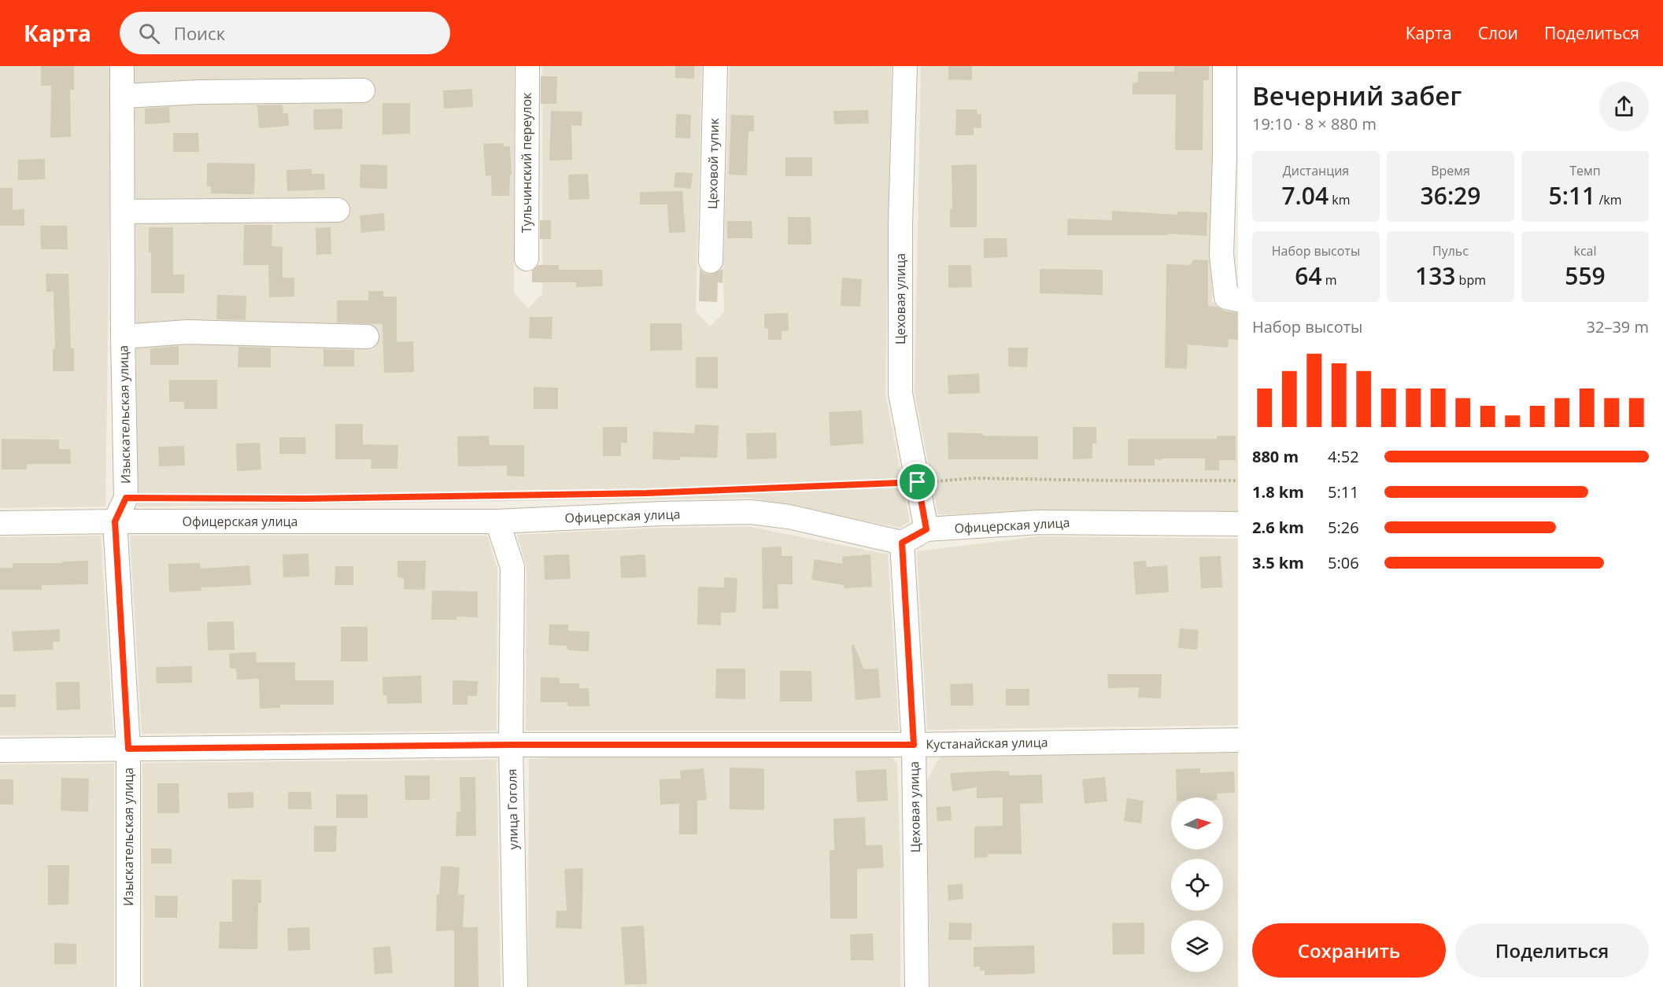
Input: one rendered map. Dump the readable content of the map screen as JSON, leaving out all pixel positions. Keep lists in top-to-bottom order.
{
  "streets": {
    "street": [
      "Тульчинский переулок",
      "Цеховой тупик",
      "Цеховая улица",
      "Изыскательская улица",
      "Офицерская улица",
      "Кустанайская улица",
      "улица Гоголя"
    ]
  },
  "crossings": [
    ["Цеховая улица", "Офицерская улица"],
    ["Цеховая улица", "Кустанайская улица"],
    ["Изыскательская улица", "Офицерская улица"],
    ["Изыскательская улица", "Кустанайская улица"],
    ["Офицерская улица", "улица Гоголя"],
    ["Кустанайская улица", "улица Гоголя"]
  ],
  "north": "right",
  "page": {
    "header": "Карта",
    "search": "Поиск",
    "nav": ["Карта", "Слои", "Поделиться"],
    "heading": ["Вечерний забег", "19:10 · 8 × 880 m"],
    "stats": [
      ["Дистанция", "7.04 km"],
      ["Время", "36:29"],
      ["Темп", "5:11 /km"],
      ["Набор высоты", "64 m"],
      ["Пульс", "133 bpm"],
      ["kcal", "559"]
    ],
    "chart": ["Набор высоты", "32–39 m"],
    "list": [
      {
        "name": "880 m",
        "note": "4:52"
      },
      {
        "name": "1.8 km",
        "note": "5:11"
      },
      {
        "name": "2.6 km",
        "note": "5:26"
      },
      {
        "name": "3.5 km",
        "note": "5:06"
      }
    ],
    "buttons": ["Сохранить", "Поделиться"]
  }
}
